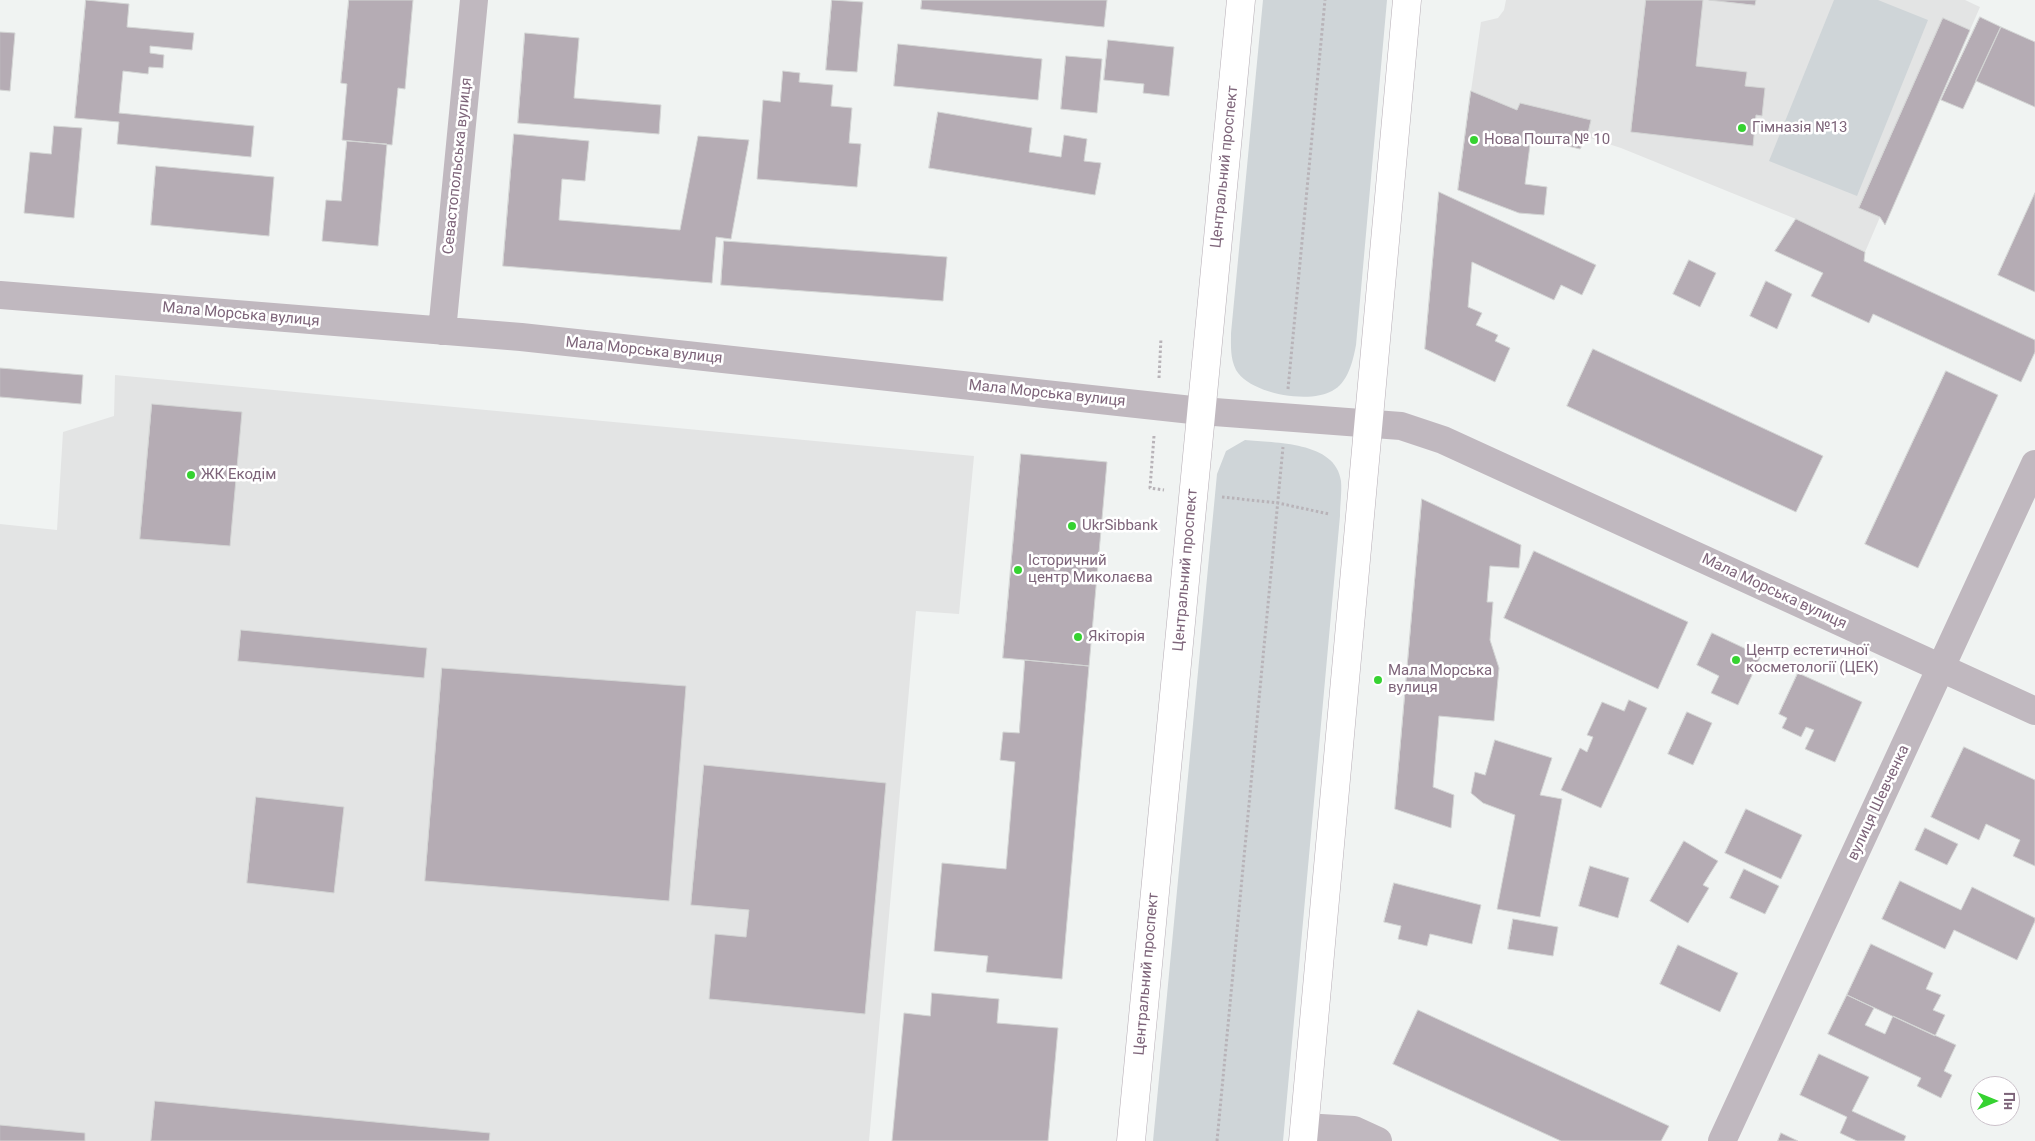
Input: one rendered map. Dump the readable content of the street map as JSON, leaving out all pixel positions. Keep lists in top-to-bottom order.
{
  "streets": {
    "main road": ["Центральний проспект"],
    "street": ["Севастопольська вулиця", "Мала Морська вулиця", "вулиця Шевченка"]
  },
  "crossings": [
    ["Севастопольська вулиця", "Мала Морська вулиця"],
    ["Центральний проспект", "Мала Морська вулиця"],
    ["Мала Морська вулиця", "вулиця Шевченка"]
  ],
  "places": [
    "Гімназія №13",
    "Нова Пошта № 10",
    "ЖК Екодім",
    "UkrSibbank",
    "Історичний центр Миколаєва",
    "Якіторія",
    "Центр естетичної косметології (ЦЕК)",
    "Мала Морська вулиця"
  ],
  "north": "right"
}
